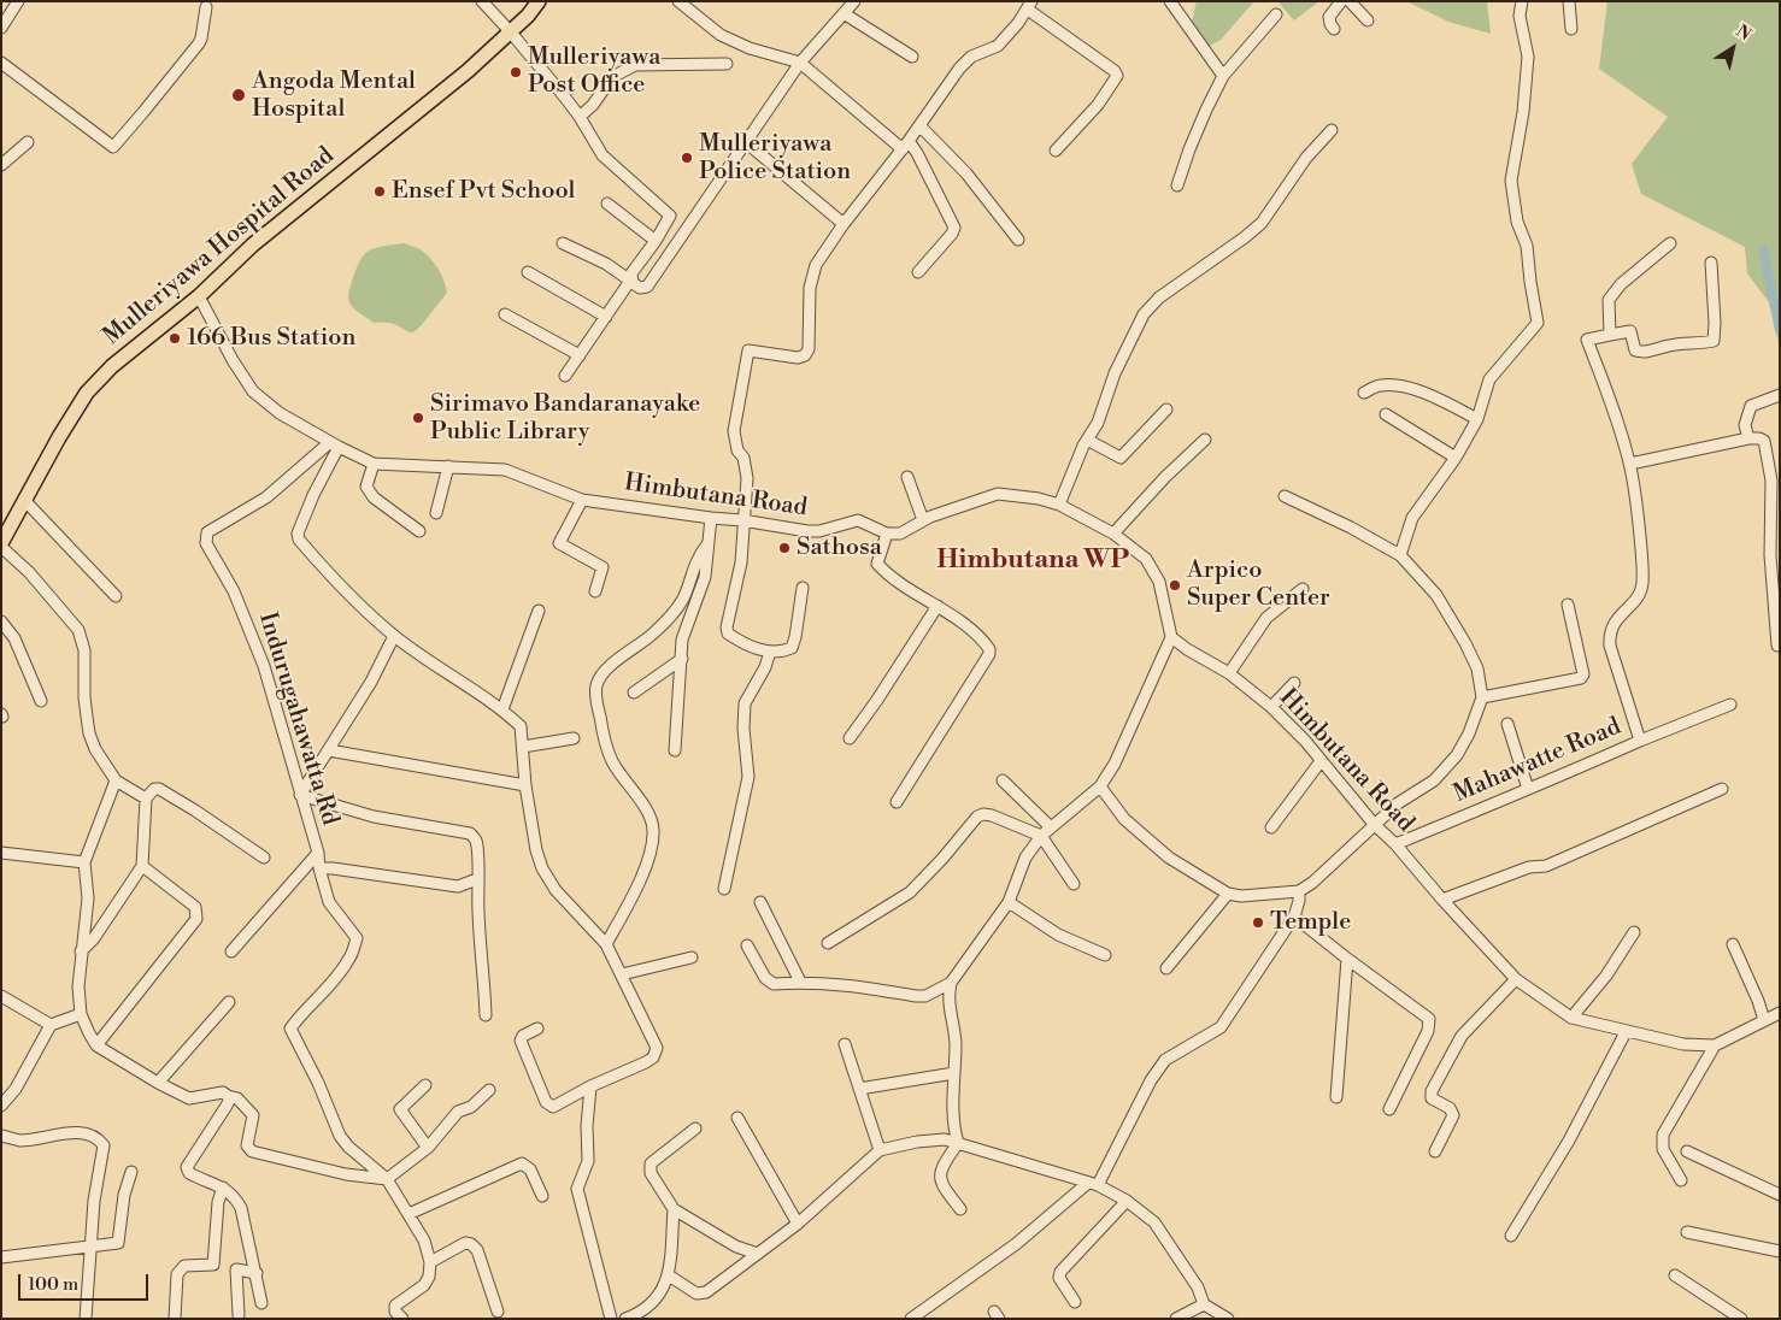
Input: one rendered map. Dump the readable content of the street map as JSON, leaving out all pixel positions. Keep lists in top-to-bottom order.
{
  "streets": {
    "main road": ["Mulleriyawa Hospital Road"],
    "street": ["Himbutana Road", "Indurugahawatta Rd", "Mahawatte Road"]
  },
  "crossings": [
    ["Mulleriyawa Hospital Road", "Himbutana Road"],
    ["Himbutana Road", "Indurugahawatta Rd"],
    ["Himbutana Road", "Mahawatte Road"]
  ],
  "districts": ["Himbutana WP"],
  "places": [
    "Mulleriyawa Post Office",
    "Angoda Mental Hospital",
    "Mulleriyawa Police Station",
    "Ensef Pvt School",
    "166 Bus Station",
    "Sirimavo Bandaranayake Public Library",
    "Sathosa",
    "Arpico Super Center",
    "Temple"
  ],
  "scale_bar": "100 m",
  "north": "top right"
}
